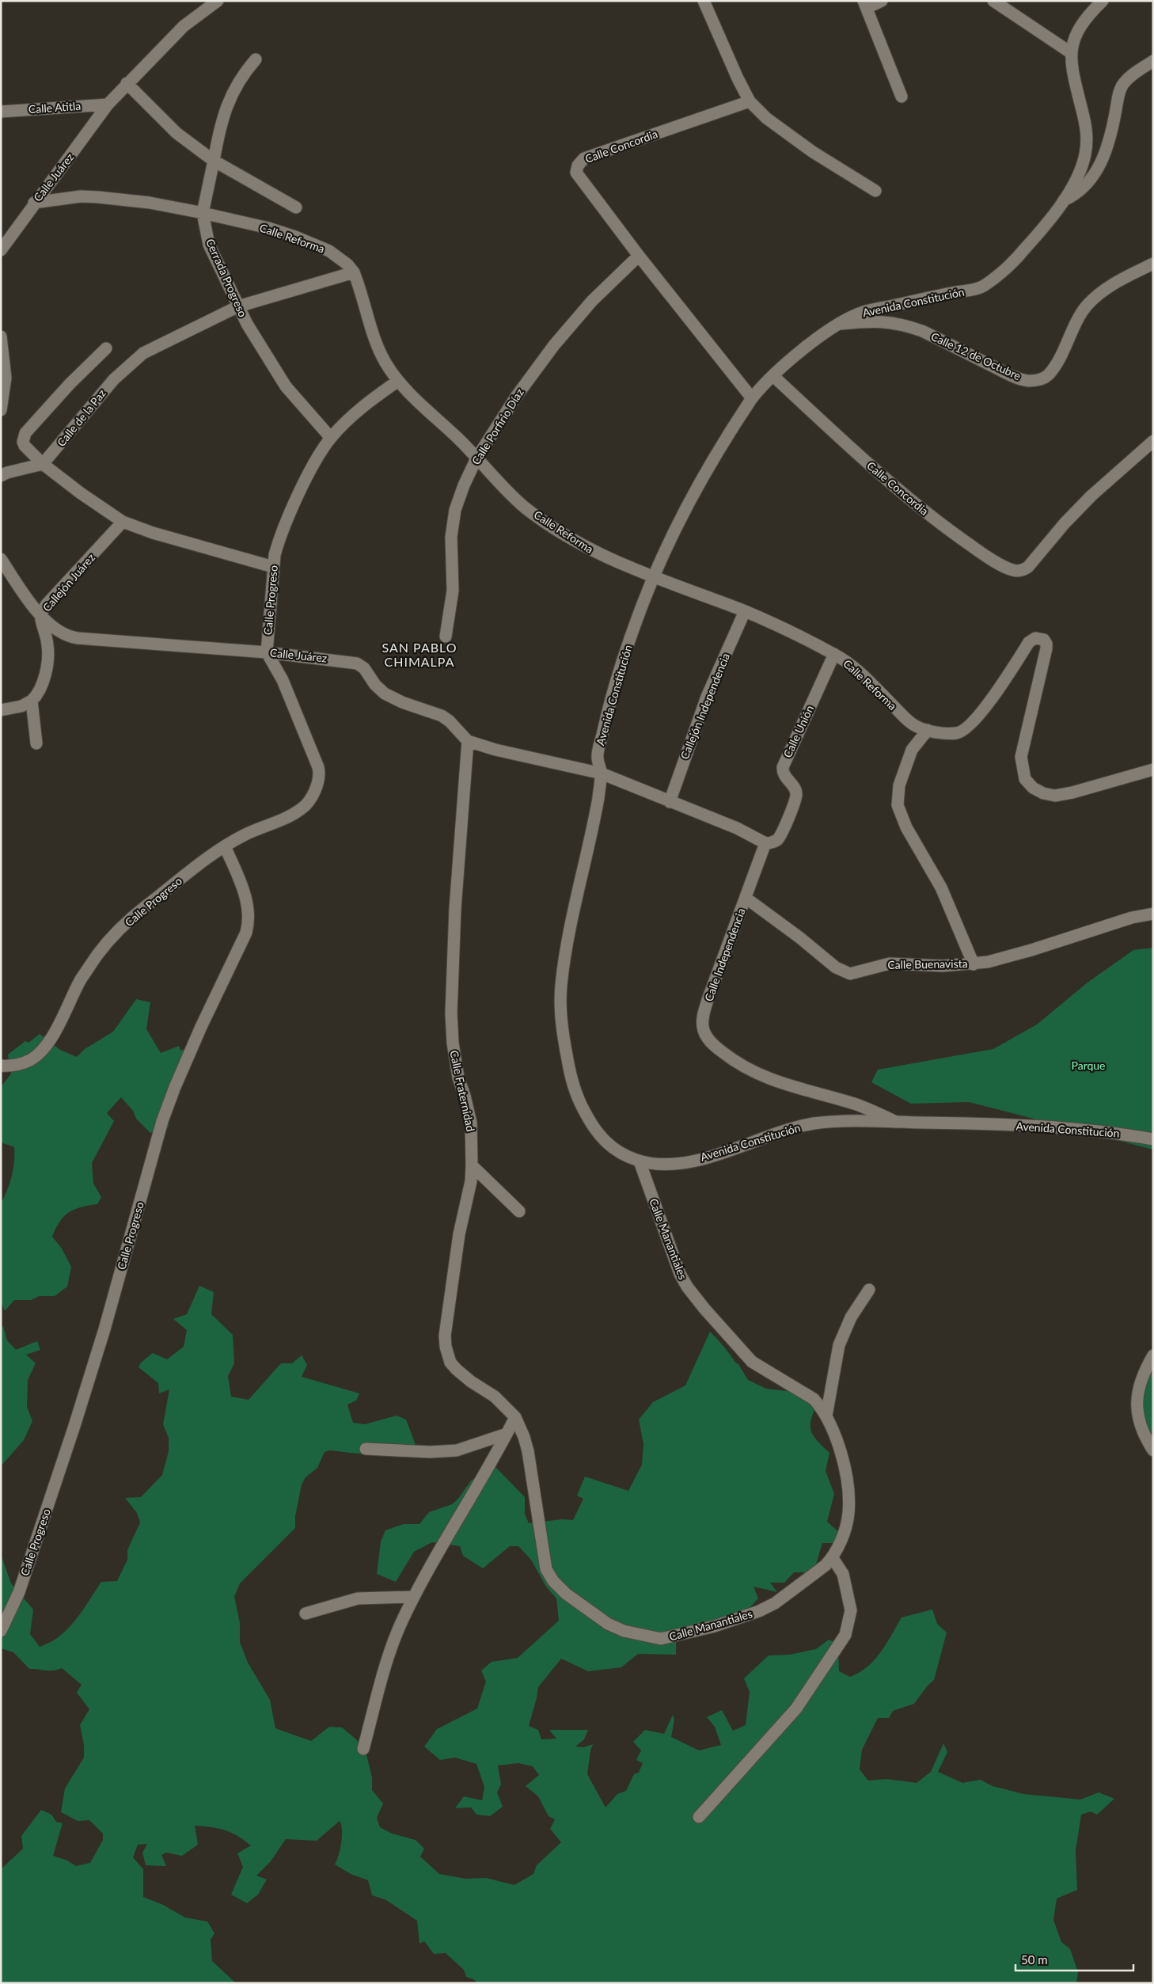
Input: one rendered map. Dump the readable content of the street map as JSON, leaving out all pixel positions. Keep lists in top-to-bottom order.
{
  "streets": {
    "street": [
      "Calle Atitla",
      "Calle Concordia",
      "Calle Juárez",
      "Calle Reforma",
      "Cerrada Progreso",
      "Avenida Constitución",
      "Calle 12 de Octubre",
      "Calle de la Paz",
      "Calle Porfirio Díaz",
      "Callejón Juárez",
      "Calle Progreso",
      "Callejón Independencia",
      "Calle Unión",
      "Calle Independencia",
      "Calle Buenavista",
      "Calle Fraternidad",
      "Calle Manantiales"
    ]
  },
  "crossings": [
    ["Calle Atitla", "Calle Juárez"],
    ["Calle Concordia", "Avenida Constitución"],
    ["Calle Concordia", "Calle Porfirio Díaz"],
    ["Calle Juárez", "Calle Reforma"],
    ["Calle Juárez", "Callejón Juárez"],
    ["Calle Juárez", "Calle Progreso"],
    ["Calle Juárez", "Calle Fraternidad"],
    ["Calle Reforma", "Cerrada Progreso"],
    ["Calle Reforma", "Avenida Constitución"],
    ["Calle Reforma", "Calle de la Paz"],
    ["Calle Reforma", "Calle Porfirio Díaz"],
    ["Calle Reforma", "Calle Progreso"],
    ["Calle Reforma", "Callejón Independencia"],
    ["Calle Reforma", "Calle Unión"],
    ["Cerrada Progreso", "Calle de la Paz"],
    ["Cerrada Progreso", "Calle Progreso"],
    ["Avenida Constitución", "Calle 12 de Octubre"],
    ["Avenida Constitución", "Calle Independencia"],
    ["Avenida Constitución", "Calle Manantiales"],
    ["Calle Unión", "Calle Independencia"],
    ["Calle Independencia", "Calle Buenavista"],
    ["Calle Fraternidad", "Calle Manantiales"]
  ],
  "districts": ["SAN PABLO CHIMALPA"],
  "parks": ["Parque"],
  "scale_bar": "50 m"
}
